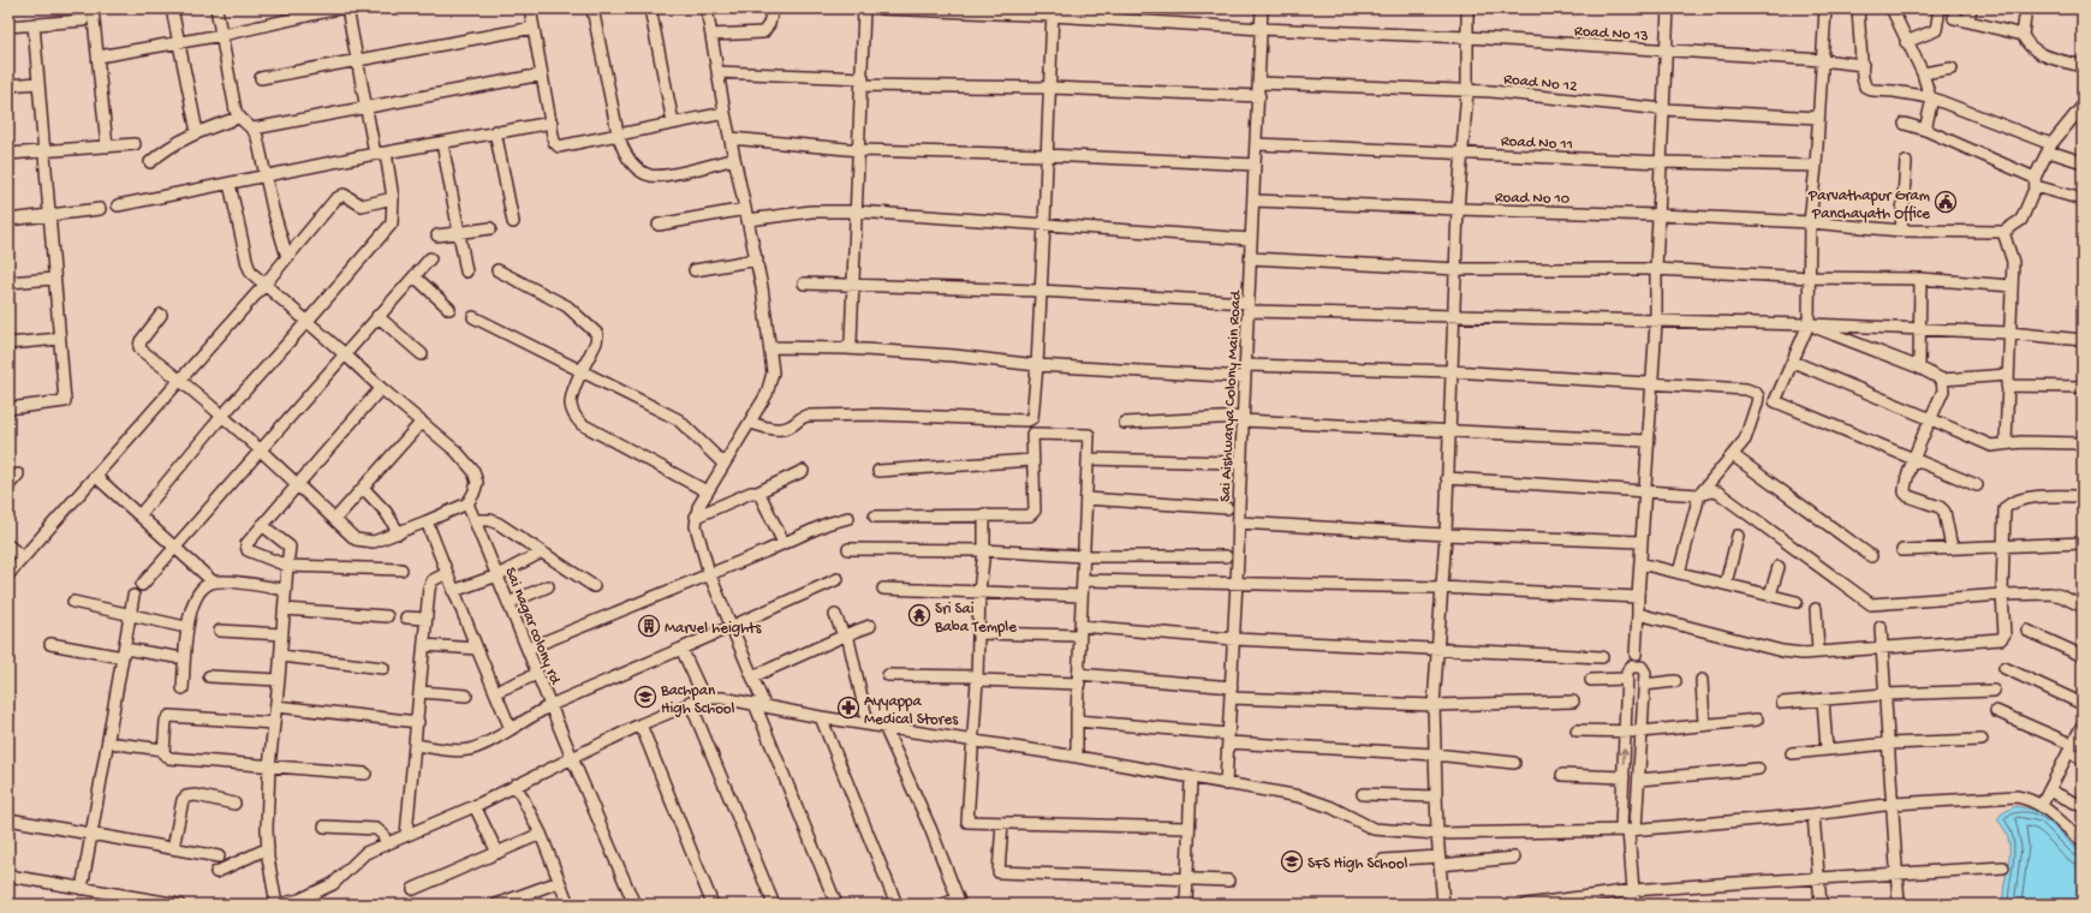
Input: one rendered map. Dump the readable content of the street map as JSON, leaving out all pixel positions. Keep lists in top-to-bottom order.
{
  "streets": {
    "street": [
      "Road No 13",
      "Road No 12",
      "Road No 11",
      "Road No 10",
      "Sai Aishwarya Colony Main Road",
      "Sai nagar colony rd"
    ]
  },
  "crossings": [
    ["Road No 13", "Sai Aishwarya Colony Main Road"],
    ["Road No 12", "Sai Aishwarya Colony Main Road"],
    ["Road No 11", "Sai Aishwarya Colony Main Road"],
    ["Road No 10", "Sai Aishwarya Colony Main Road"]
  ],
  "places": {
    "public building": ["Parvathapur Gram Panchayath Office"],
    "temple": ["Sri Sai Baba Temple"],
    "building": ["Marvel heights"],
    "school or university": ["Bachpan High School", "SFS High School"],
    "pharmacy": ["Ayyappa Medical Stores"]
  }
}
